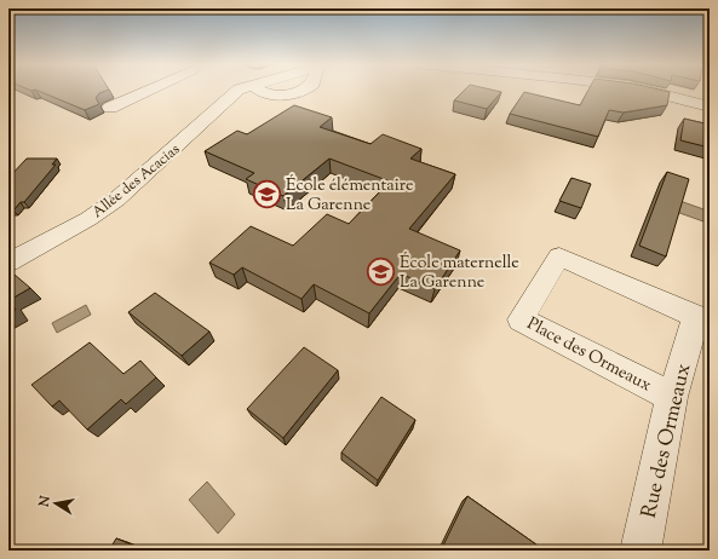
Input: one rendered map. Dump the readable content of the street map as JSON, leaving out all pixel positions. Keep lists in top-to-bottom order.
{
  "streets": {
    "street": ["Allée des Acacias", "Place des Ormeaux", "Rue des Ormeaux"]
  },
  "crossings": [
    ["Place des Ormeaux", "Rue des Ormeaux"]
  ],
  "places": {
    "school or university": ["École élémentaire La Garenne", "École maternelle La Garenne"]
  },
  "north": "left"
}
